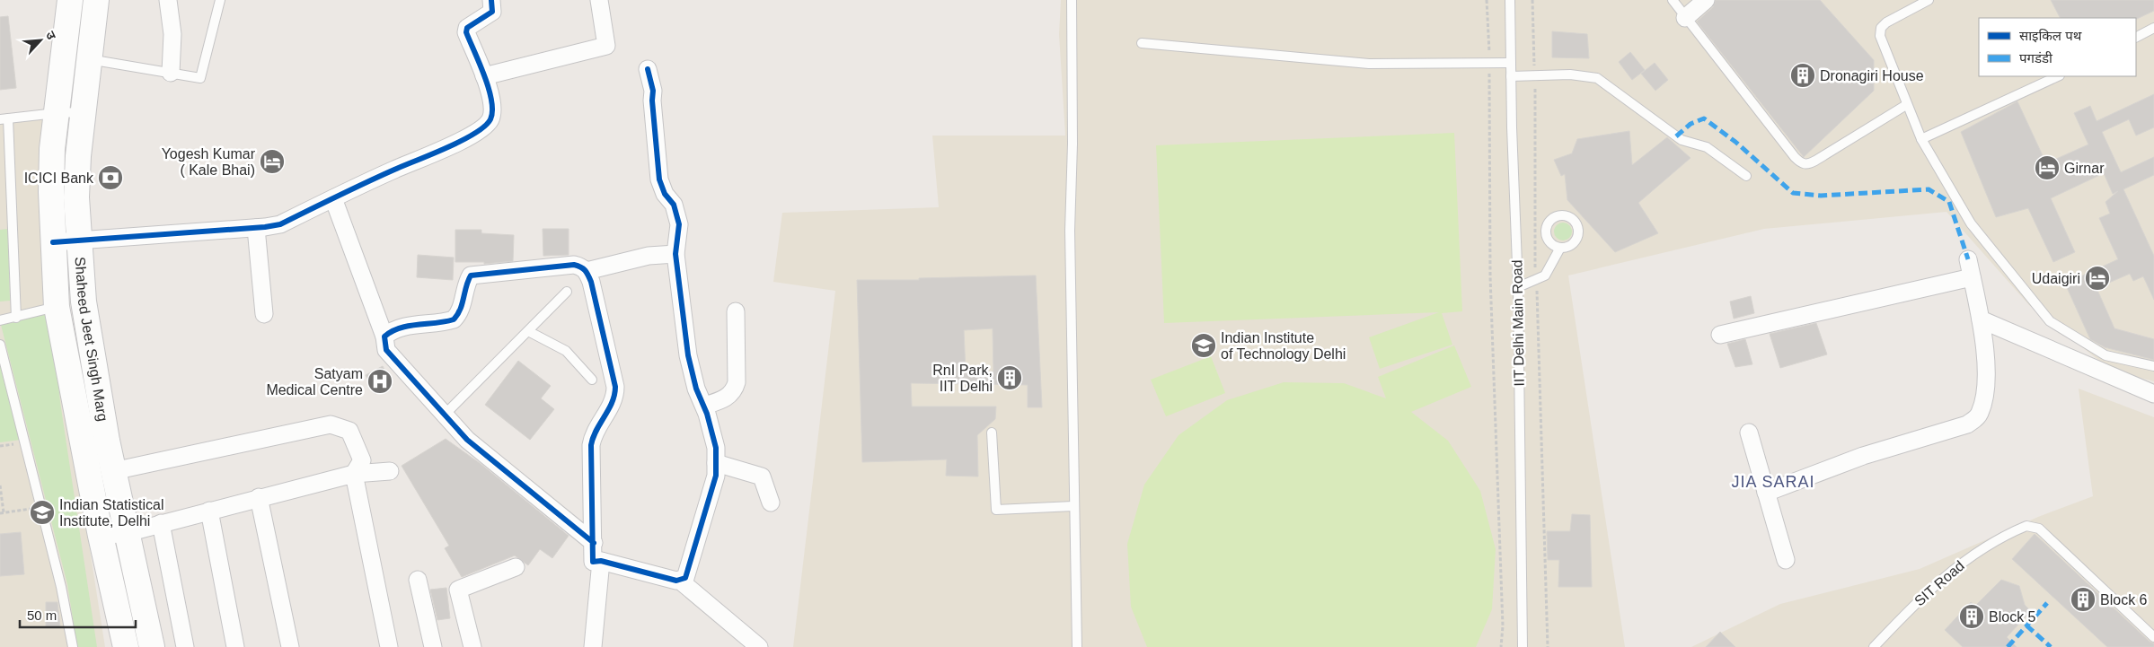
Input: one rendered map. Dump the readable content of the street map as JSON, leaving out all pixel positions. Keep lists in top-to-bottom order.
{
  "streets": {
    "main road": ["Shaheed Jeet Singh Marg"],
    "lane": ["IIT Delhi Main Road", "SIT Road"]
  },
  "districts": ["JIA SARAI"],
  "places": {
    "building": [
      "Dronagiri House",
      "RnI Park, IIT Delhi",
      "Block 6",
      "Block 5"
    ],
    "hotel": ["Yogesh Kumar ( Kale Bhai)", "Girnar", "Udaigiri"],
    "bank": ["ICICI Bank"],
    "school or university": ["Indian Institute of Technology Delhi", "Indian Statistical Institute, Delhi"],
    "hospital": ["Satyam Medical Centre"]
  },
  "legend": ["साइकिल पथ", "पगडंडी"],
  "scale_bar": "50 m",
  "north": "top right"
}
